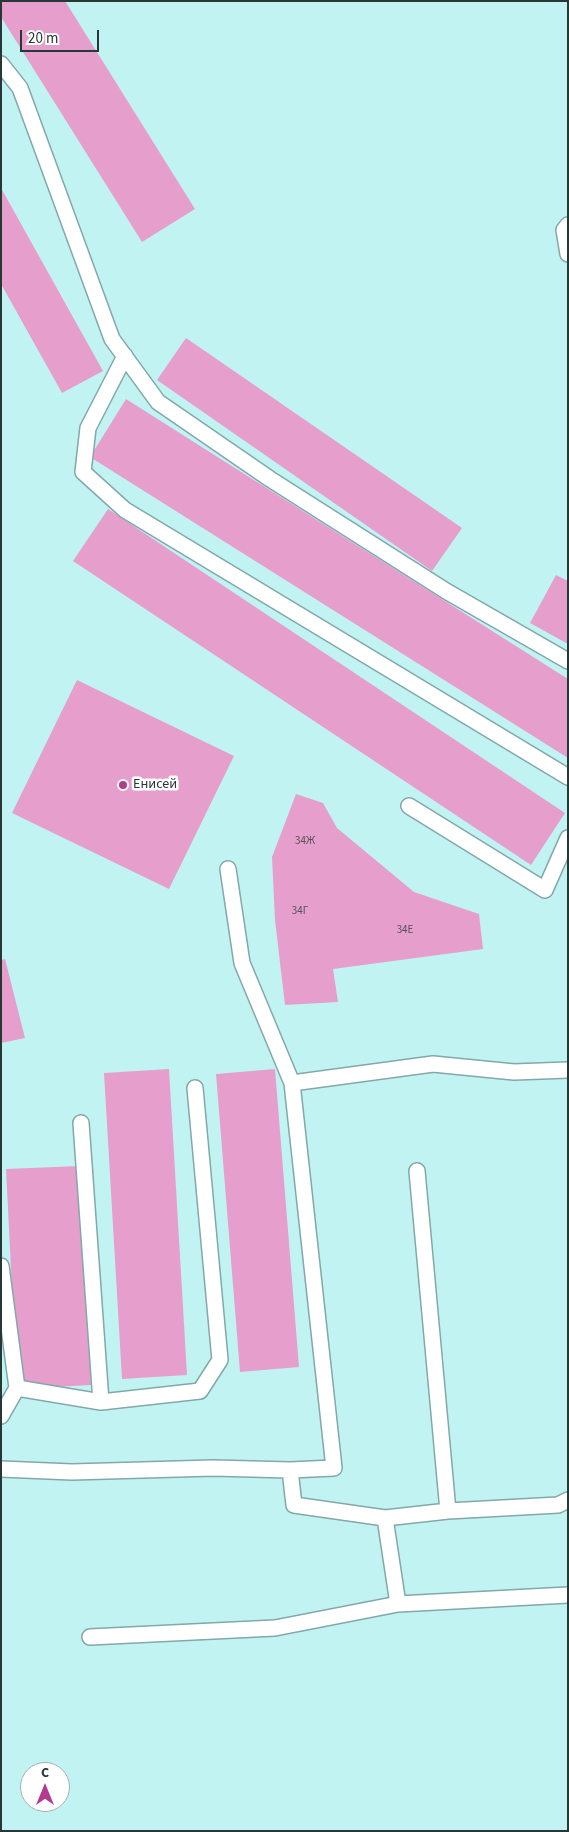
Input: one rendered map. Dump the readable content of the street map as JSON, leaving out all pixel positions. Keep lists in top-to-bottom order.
{
  "places": ["Енисей"],
  "house_numbers": ["34Ж", "34Г", "34Е"],
  "scale_bar": "20 m",
  "north": "top"
}
